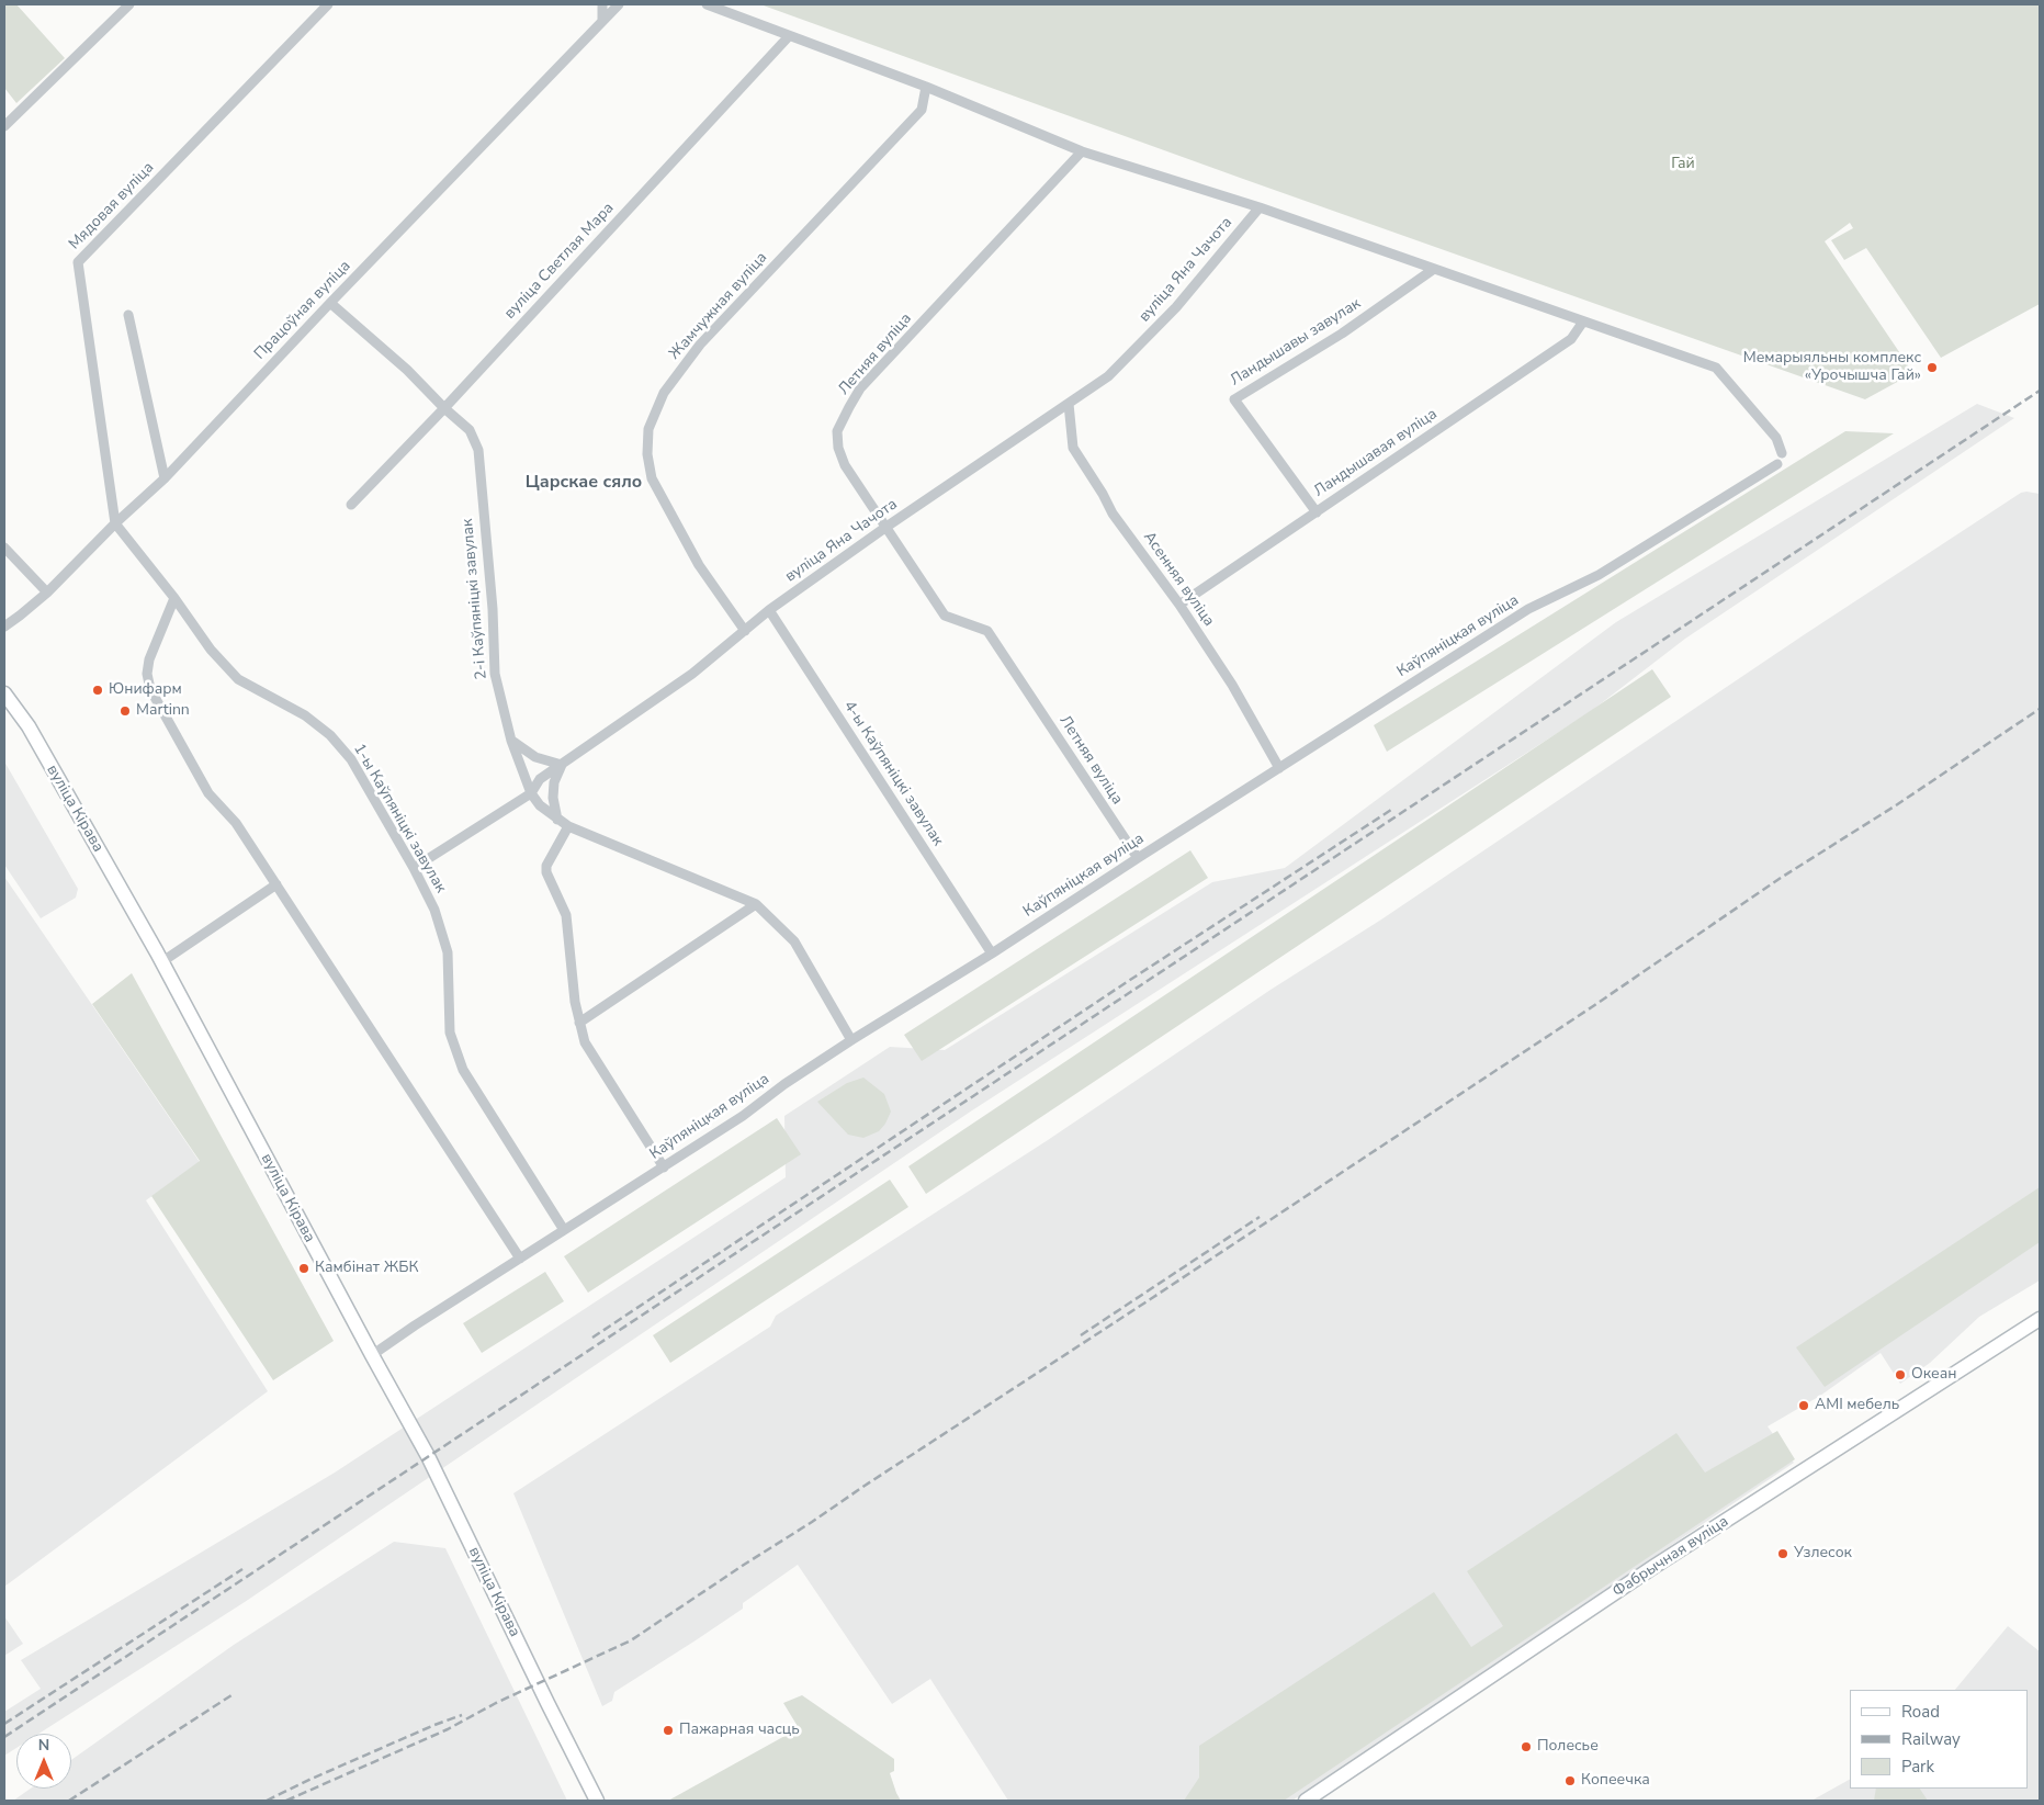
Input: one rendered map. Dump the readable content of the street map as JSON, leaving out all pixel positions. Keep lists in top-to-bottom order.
{
  "streets": {
    "main road": ["вуліца Кірава", "Фабрычная вуліца"],
    "street": [
      "Мядовая вуліца",
      "вуліца Светлая Мара",
      "вуліца Яна Чачота",
      "Жамчужная вуліца",
      "Працоўная вуліца",
      "Ландышавы завулак",
      "Летняя вуліца",
      "Ландышавая вуліца",
      "Асенняя вуліца",
      "2-і Каўпяніцкі завулак",
      "Каўпяніцкая вуліца",
      "4-ы Каўпяніцкі завулак",
      "1-ы Каўпяніцкі завулак"
    ]
  },
  "crossings": [
    ["Мядовая вуліца", "Працоўная вуліца"],
    ["Мядовая вуліца", "1-ы Каўпяніцкі завулак"],
    ["вуліца Светлая Мара", "2-і Каўпяніцкі завулак"],
    ["вуліца Яна Чачота", "Жамчужная вуліца"],
    ["вуліца Яна Чачота", "Летняя вуліца"],
    ["вуліца Яна Чачота", "Асенняя вуліца"],
    ["вуліца Яна Чачота", "2-і Каўпяніцкі завулак"],
    ["вуліца Яна Чачота", "4-ы Каўпяніцкі завулак"],
    ["вуліца Яна Чачота", "1-ы Каўпяніцкі завулак"],
    ["Працоўная вуліца", "2-і Каўпяніцкі завулак"],
    ["Працоўная вуліца", "1-ы Каўпяніцкі завулак"],
    ["Ландышавы завулак", "Ландышавая вуліца"],
    ["Летняя вуліца", "Каўпяніцкая вуліца"],
    ["Ландышавая вуліца", "Асенняя вуліца"],
    ["Асенняя вуліца", "Каўпяніцкая вуліца"],
    ["2-і Каўпяніцкі завулак", "Каўпяніцкая вуліца"],
    ["Каўпяніцкая вуліца", "4-ы Каўпяніцкі завулак"],
    ["Каўпяніцкая вуліца", "вуліца Кірава"],
    ["Каўпяніцкая вуліца", "1-ы Каўпяніцкі завулак"]
  ],
  "districts": ["Царскае сяло"],
  "parks": ["Гай"],
  "places": [
    "Мемарыяльны комплекс «Урочышча Гай»",
    "Юнифарм",
    "Martinn",
    "Камбінат ЖБК",
    "Океан",
    "AMI мебель",
    "Узлесок",
    "Пажарная часць",
    "Полесье",
    "Копеечка"
  ],
  "legend": ["Road", "Railway", "Park"],
  "north": "top"
}
